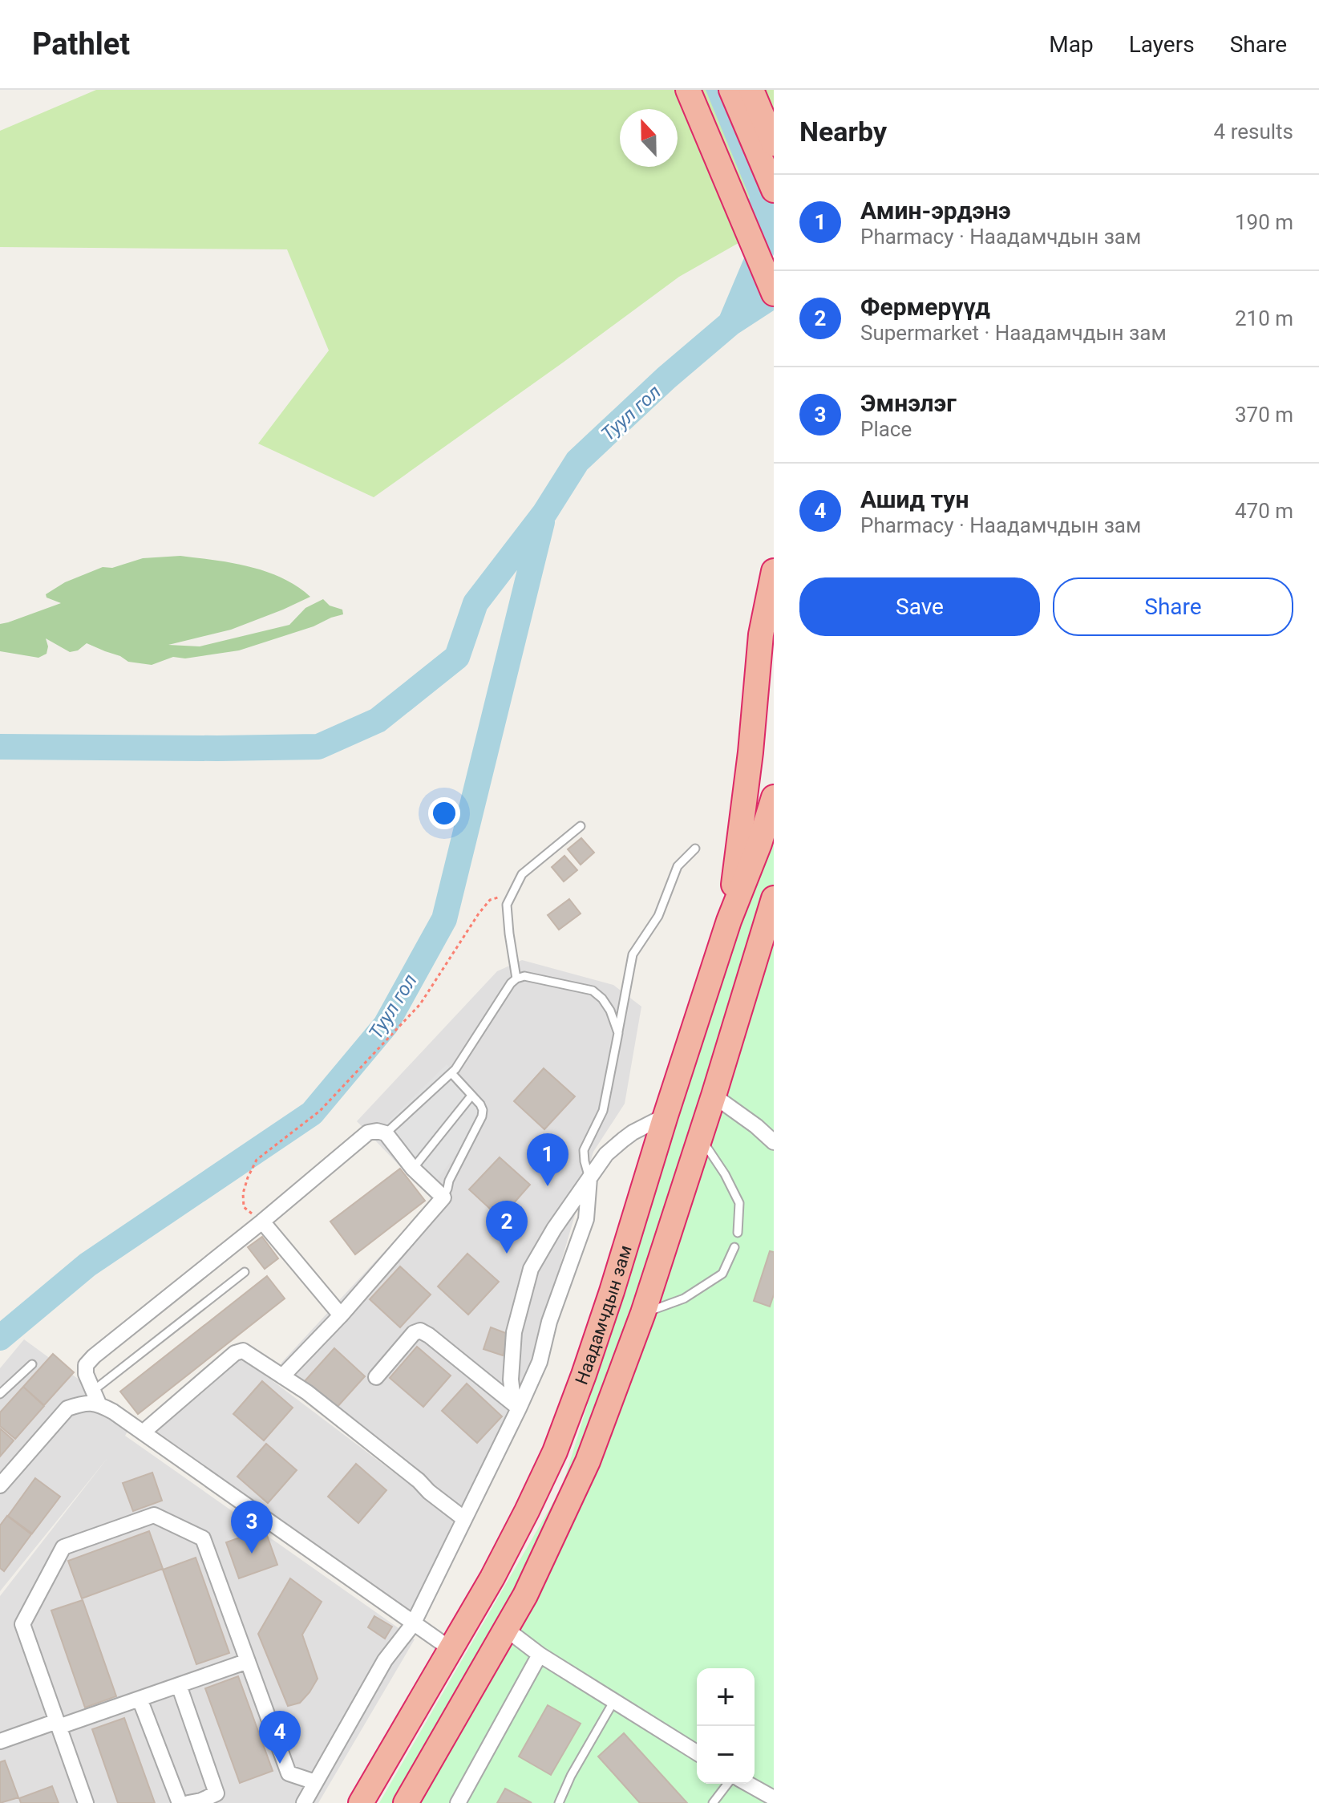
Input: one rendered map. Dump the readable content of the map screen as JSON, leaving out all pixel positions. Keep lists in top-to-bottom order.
{
  "streets": {
    "highway": ["Наадамчдын зам"]
  },
  "water": ["Туул гол"],
  "north": "top",
  "page": {
    "header": "Pathlet",
    "nav": ["Map", "Layers", "Share"],
    "heading": ["Nearby", "4 results"],
    "list": [
      {
        "mark": "1",
        "name": "Амин-эрдэнэ",
        "note": "Pharmacy · Наадамчдын зам",
        "value": "190 m"
      },
      {
        "mark": "2",
        "name": "Фермерүүд",
        "note": "Supermarket · Наадамчдын зам",
        "value": "210 m"
      },
      {
        "mark": "3",
        "name": "Эмнэлэг",
        "note": "Place",
        "value": "370 m"
      },
      {
        "mark": "4",
        "name": "Ашид тун",
        "note": "Pharmacy · Наадамчдын зам",
        "value": "470 m"
      }
    ],
    "buttons": ["Save", "Share"],
    "pins": [
      "1",
      "2",
      "3",
      "4"
    ],
    "map_buttons": ["+", "−"]
  }
}
